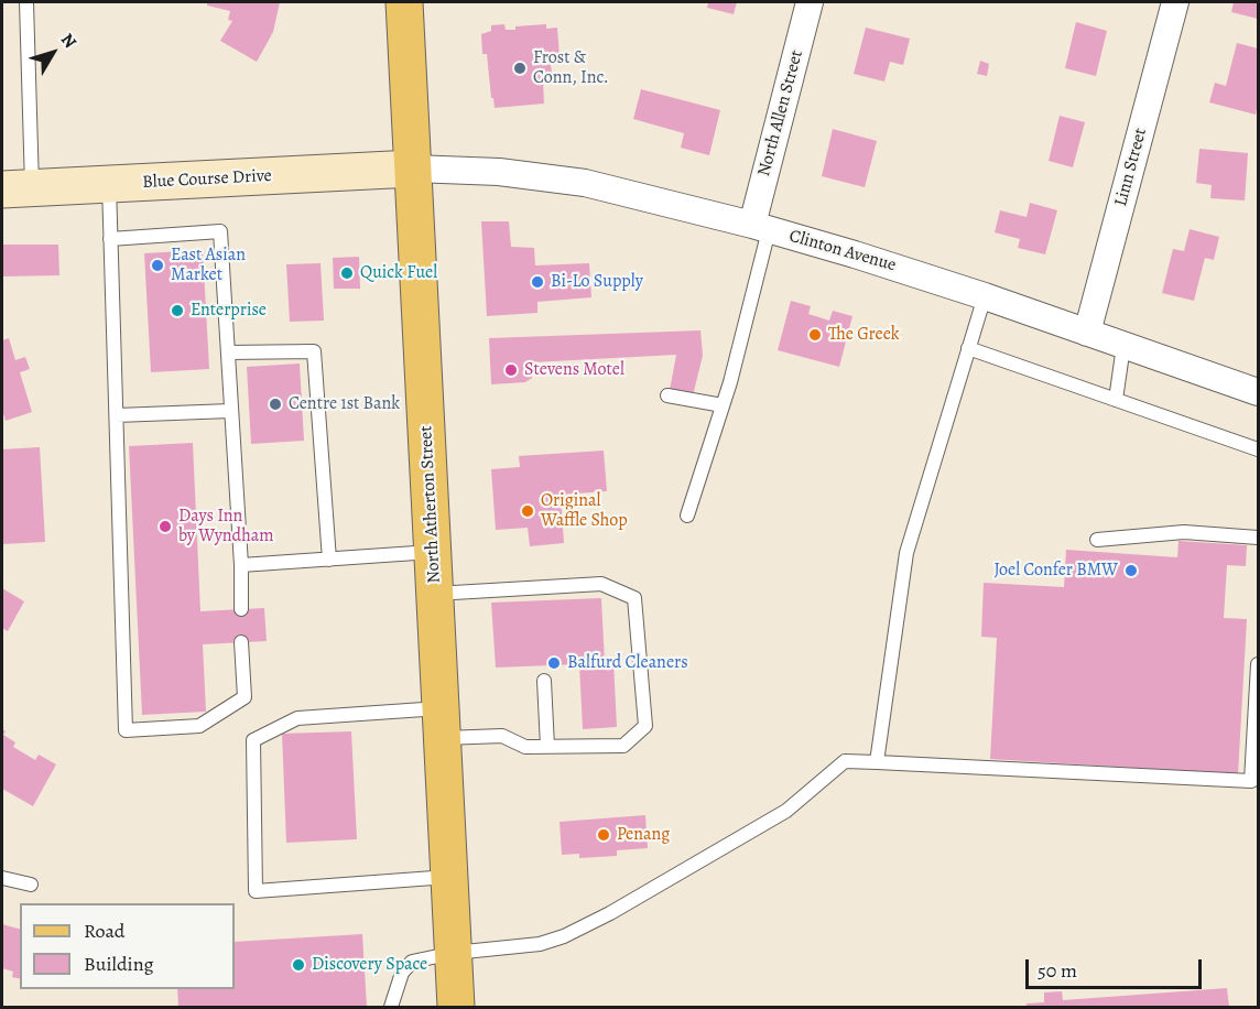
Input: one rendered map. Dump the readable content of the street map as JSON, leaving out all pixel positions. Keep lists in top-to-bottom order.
{
  "streets": {
    "main road": ["Blue Course Drive", "North Atherton Street"],
    "street": ["North Allen Street", "Linn Street", "Clinton Avenue"]
  },
  "crossings": [
    ["North Allen Street", "Clinton Avenue"],
    ["Linn Street", "Clinton Avenue"],
    ["Blue Course Drive", "Clinton Avenue"],
    ["Blue Course Drive", "North Atherton Street"],
    ["Clinton Avenue", "North Atherton Street"]
  ],
  "places": [
    "Frost & Conn, Inc.",
    "East Asian Market",
    "Quick Fuel",
    "Bi-Lo Supply",
    "Enterprise",
    "The Greek",
    "Stevens Motel",
    "Centre 1st Bank",
    "Original Waffle Shop",
    "Days Inn by Wyndham",
    "Joel Confer BMW",
    "Balfurd Cleaners",
    "Penang",
    "Discovery Space"
  ],
  "legend": ["Road", "Building"],
  "scale_bar": "50 m",
  "north": "top right"
}
